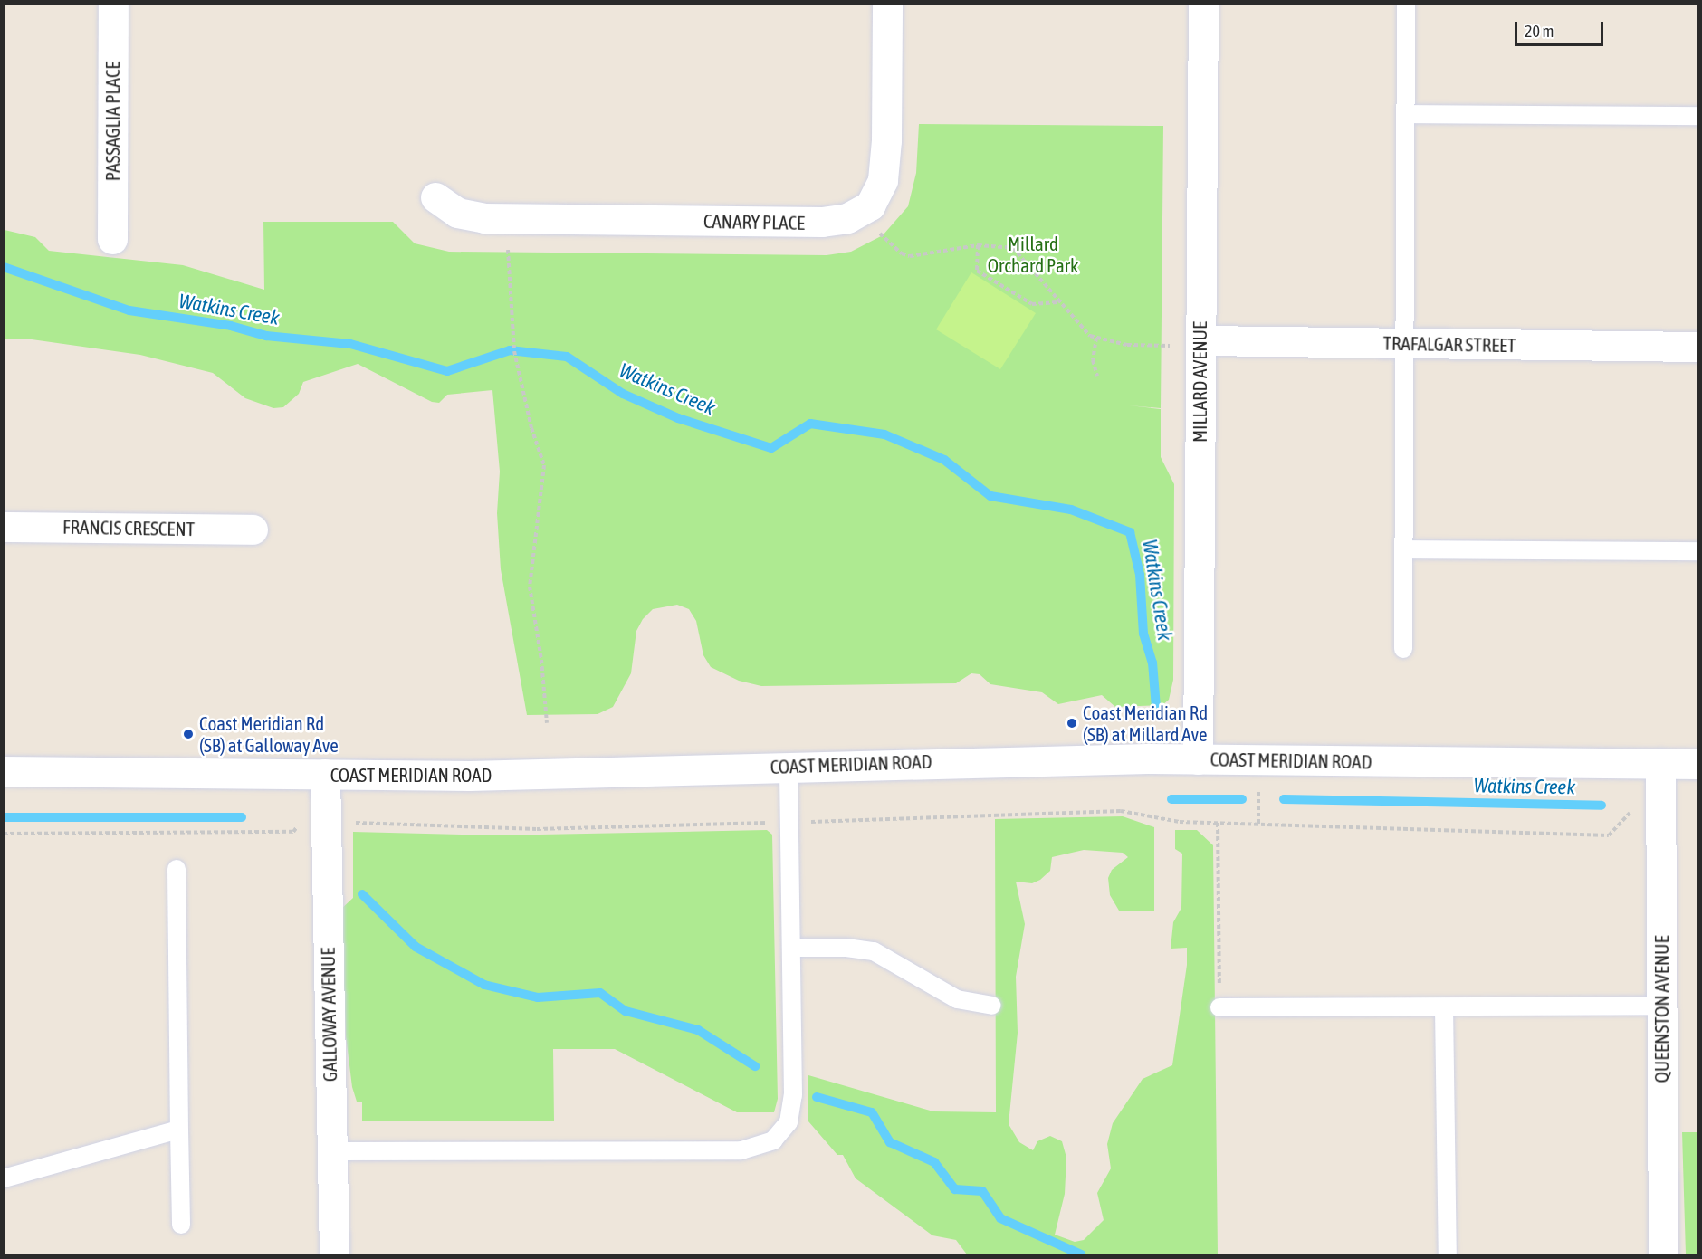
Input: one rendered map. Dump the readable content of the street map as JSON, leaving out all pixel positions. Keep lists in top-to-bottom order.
{
  "streets": {
    "street": [
      "PASSAGLIA PLACE",
      "CANARY PLACE",
      "TRAFALGAR STREET",
      "MILLARD AVENUE",
      "FRANCIS CRESCENT",
      "COAST MERIDIAN ROAD",
      "QUEENSTON AVENUE",
      "GALLOWAY AVENUE"
    ]
  },
  "crossings": [
    ["TRAFALGAR STREET", "MILLARD AVENUE"],
    ["MILLARD AVENUE", "COAST MERIDIAN ROAD"],
    ["COAST MERIDIAN ROAD", "QUEENSTON AVENUE"],
    ["COAST MERIDIAN ROAD", "GALLOWAY AVENUE"]
  ],
  "water": ["Watkins Creek"],
  "parks": ["Millard Orchard Park"],
  "places": ["Coast Meridian Rd (SB) at Millard Ave", "Coast Meridian Rd (SB) at Galloway Ave"],
  "scale_bar": "20 m"
}
